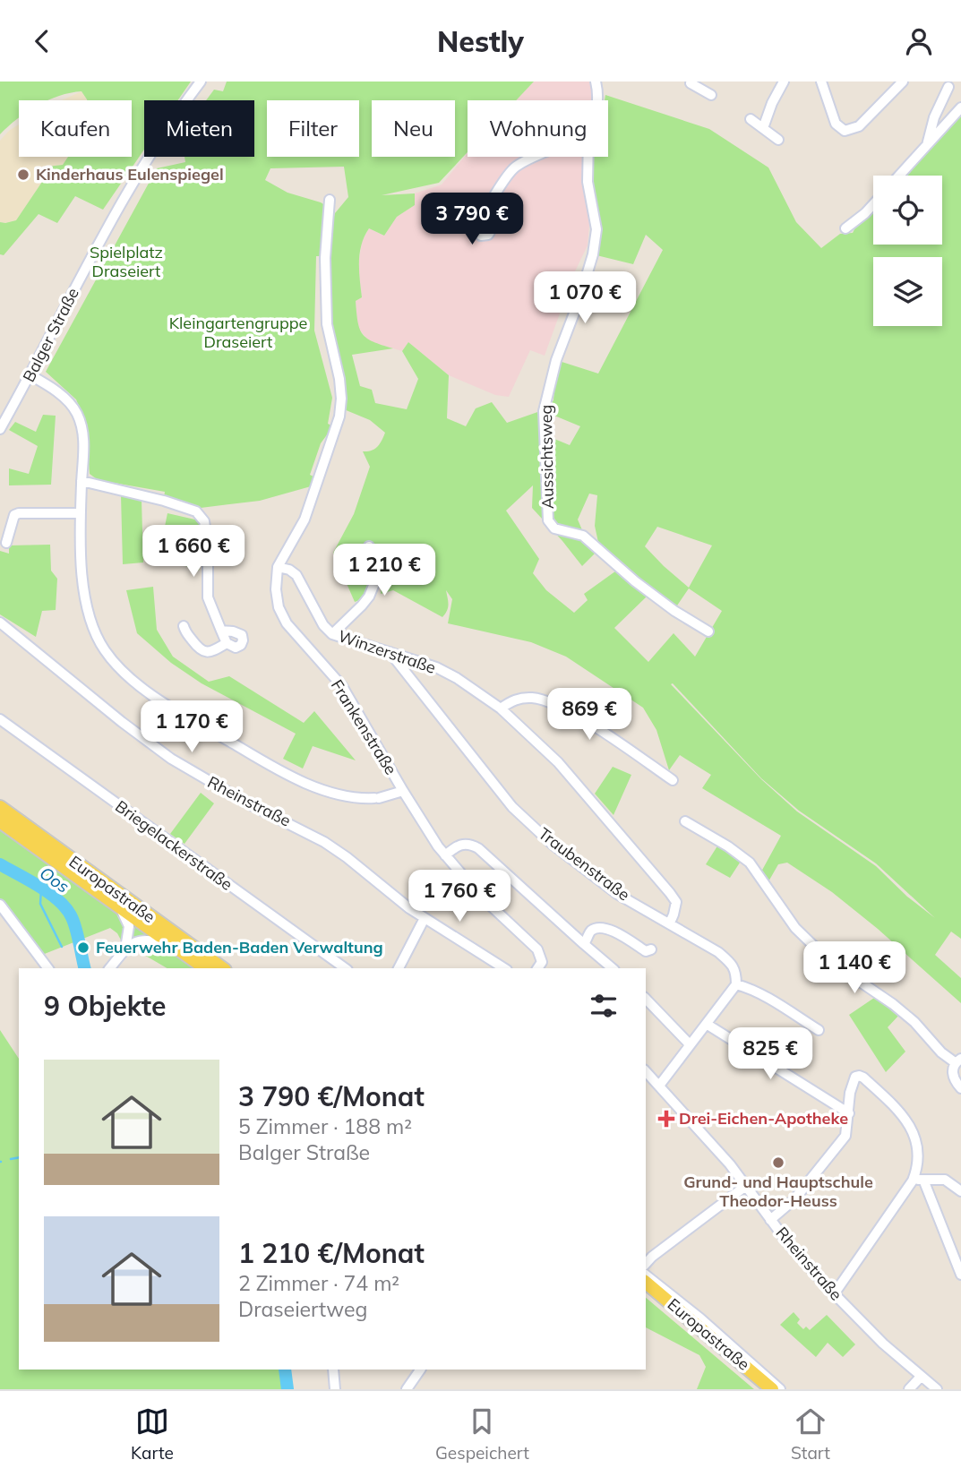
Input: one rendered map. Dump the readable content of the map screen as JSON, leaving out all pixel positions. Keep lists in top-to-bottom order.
{
  "streets": {
    "main road": ["Europastraße"],
    "street": [
      "Balger Straße",
      "Aussichtsweg",
      "Winzerstraße",
      "Frankenstraße",
      "Rheinstraße",
      "Briegelackerstraße",
      "Traubenstraße"
    ]
  },
  "crossings": [
    ["Winzerstraße", "Frankenstraße"],
    ["Winzerstraße", "Traubenstraße"]
  ],
  "water": ["Oos"],
  "parks": ["Spielplatz Draseiert", "Kleingartengruppe Draseiert"],
  "places": {
    "other": ["Kinderhaus Eulenspiegel", "Feuerwehr Baden-Baden Verwaltung", "Grund- und Hauptschule Theodor-Heuss"],
    "health": ["Drei-Eichen-Apotheke"]
  },
  "page": {
    "header": "Nestly",
    "chip": [
      "Kaufen",
      "Mieten",
      "Filter",
      "Neu",
      "Wohnung"
    ],
    "price": [
      "3 790 €",
      "1 070 €",
      "1 660 €",
      "1 210 €",
      "869 €",
      "1 170 €",
      "1 760 €",
      "1 140 €",
      "825 €"
    ],
    "heading": "9 Objekte",
    "list": [
      {
        "name": "3 790 €/Monat",
        "note": "5 Zimmer · 188 m² · Balger Straße"
      },
      {
        "name": "1 210 €/Monat",
        "note": "2 Zimmer · 74 m² · Draseiertweg"
      }
    ],
    "tabs": ["Karte", "Gespeichert", "Start"]
  }
}
